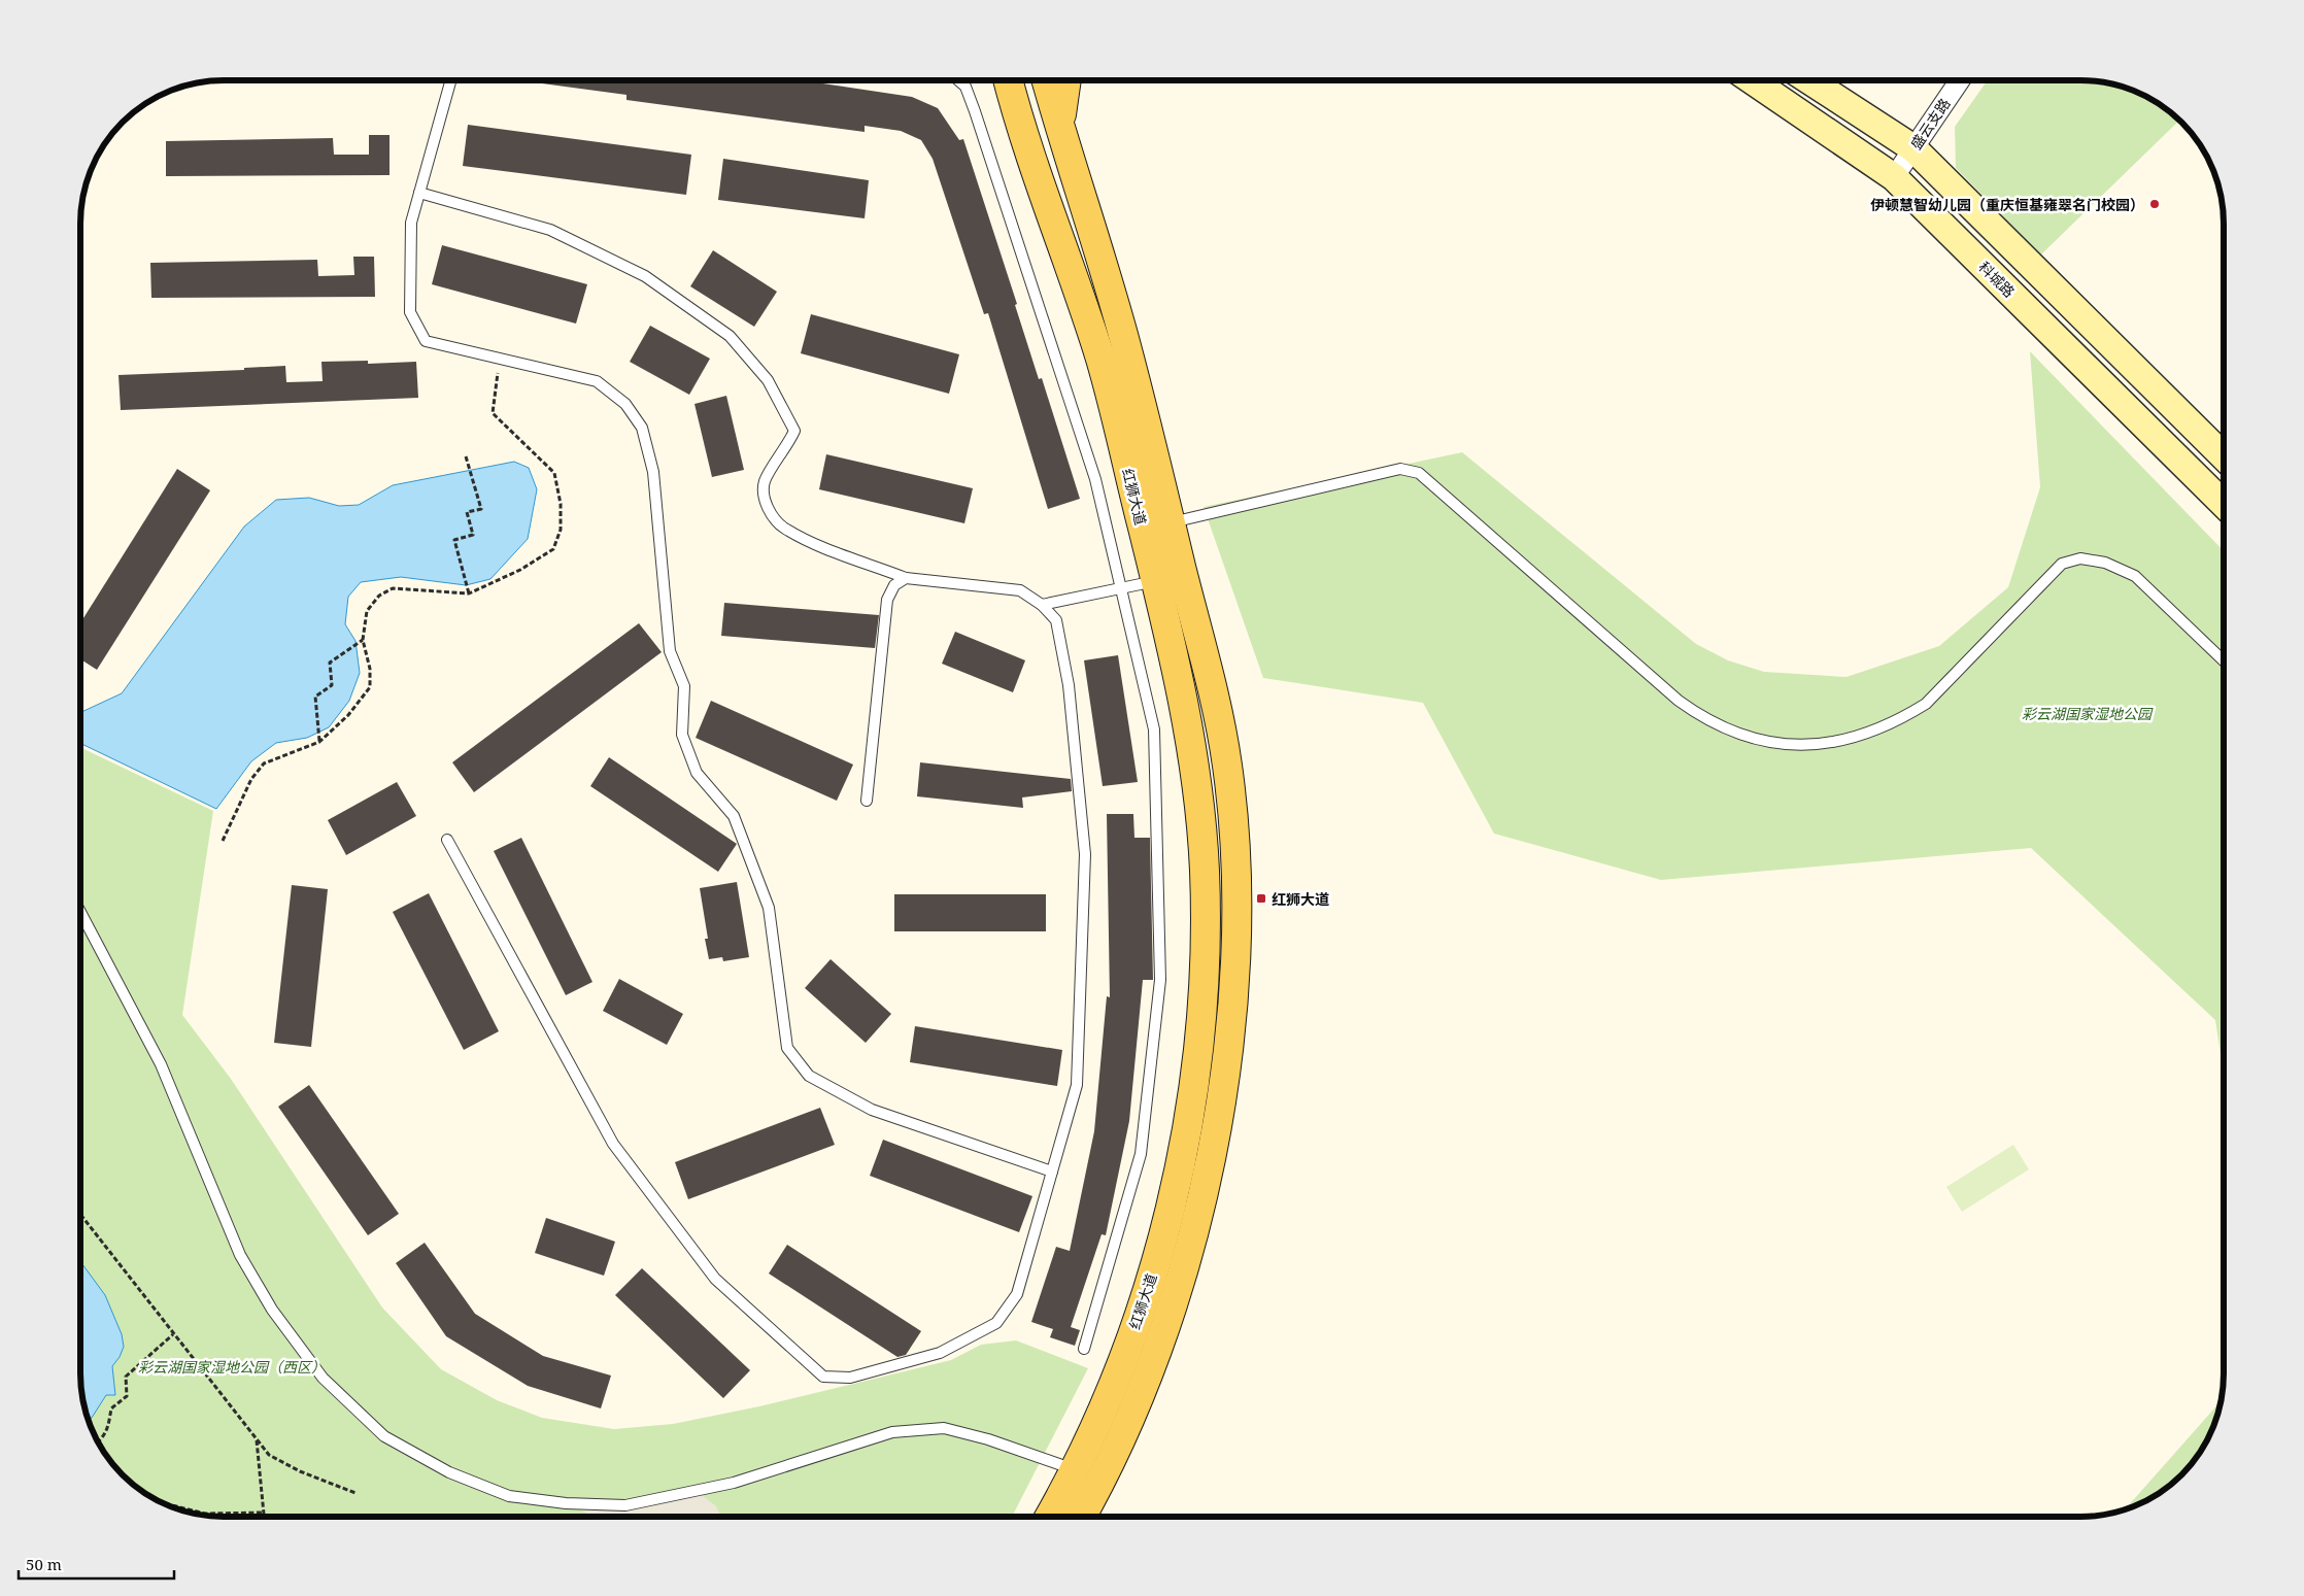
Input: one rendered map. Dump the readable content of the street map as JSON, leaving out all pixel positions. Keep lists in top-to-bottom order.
{
  "streets": {
    "main road": ["科城路", "红狮大道"],
    "street": ["盛云支路"]
  },
  "crossings": [
    ["盛云支路", "科城路"]
  ],
  "parks": ["彩云湖国家湿地公园", "彩云湖国家湿地公园（西区）"],
  "places": {
    "other": ["伊顿慧智幼儿园（重庆恒基雍翠名门校园）"],
    "transit": ["红狮大道"]
  },
  "scale_bar": "50 m"
}
